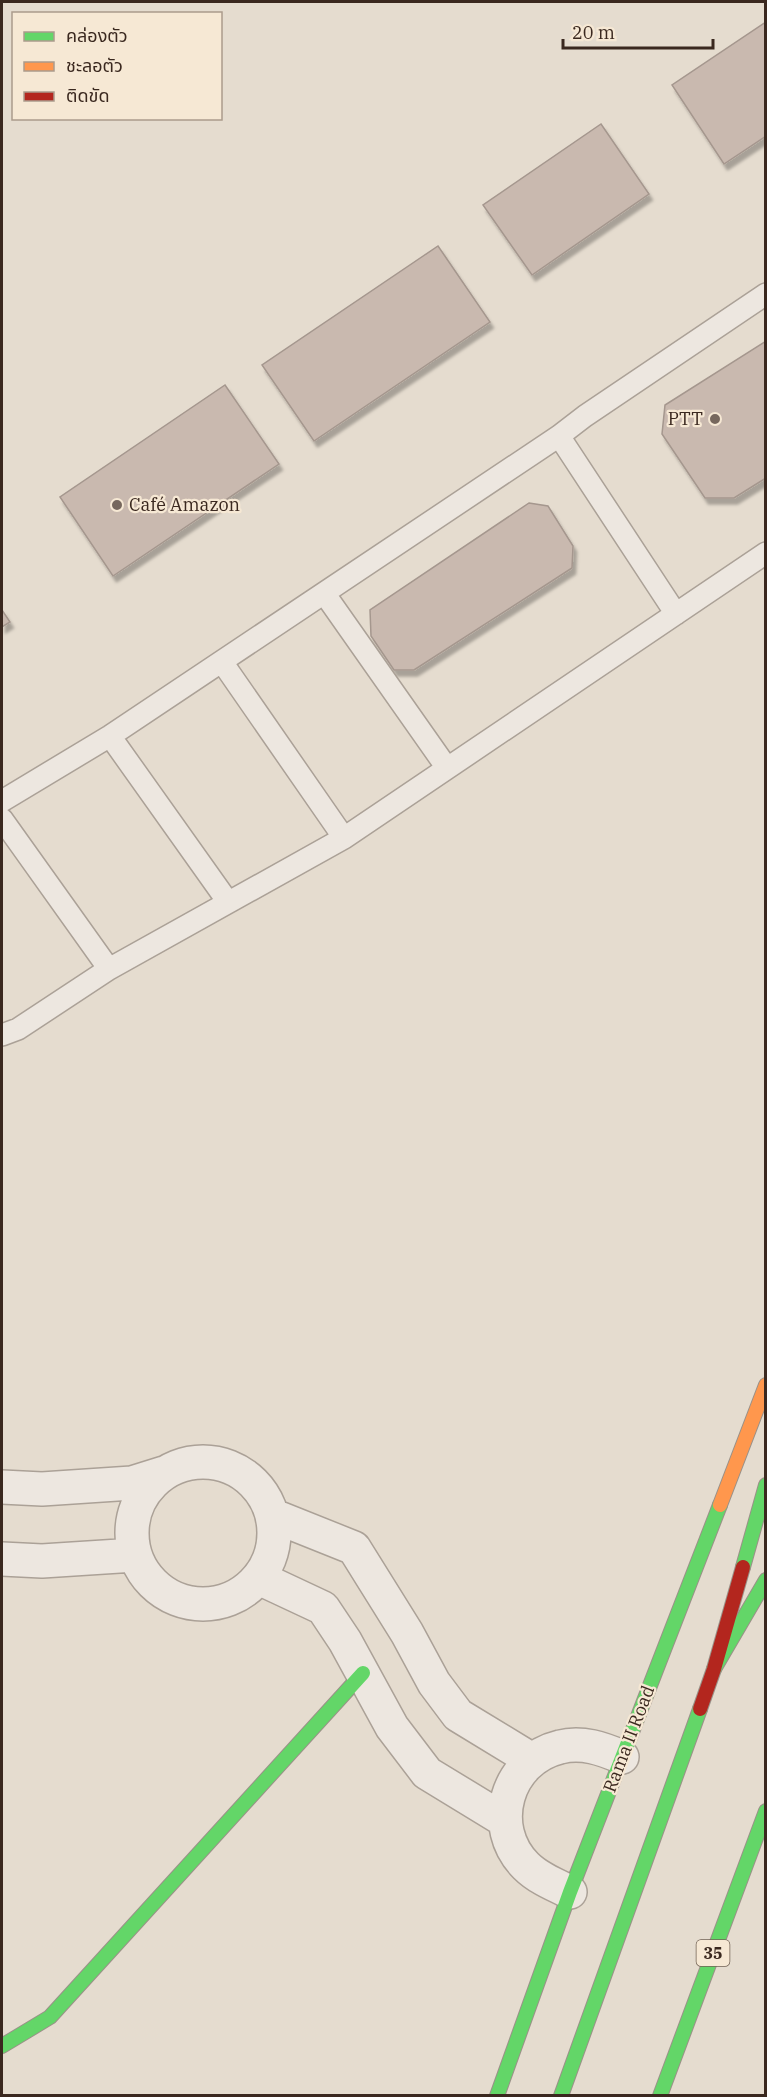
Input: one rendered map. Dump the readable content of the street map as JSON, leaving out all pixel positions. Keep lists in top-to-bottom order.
{
  "streets": {
    "main road": ["Rama II Road", "35"]
  },
  "places": ["PTT", "Café Amazon"],
  "legend": ["คล่องตัว", "ชะลอตัว", "ติดขัด"],
  "scale_bar": "20 m"
}
